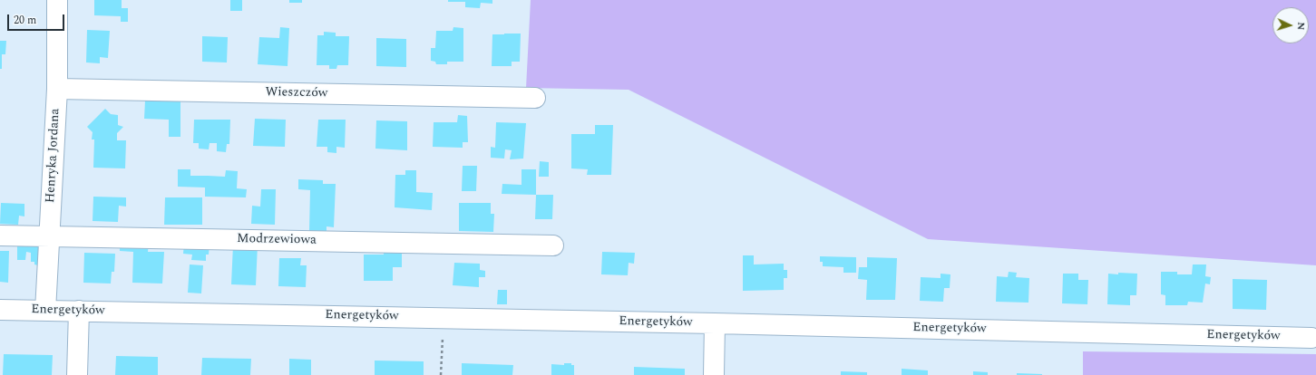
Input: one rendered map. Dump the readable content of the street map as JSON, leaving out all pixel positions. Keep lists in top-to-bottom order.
{
  "streets": {
    "street": [
      "Wieszczów",
      "Henryka Jordana",
      "Modrzewiowa",
      "Energetyków"
    ]
  },
  "crossings": [
    ["Wieszczów", "Henryka Jordana"],
    ["Henryka Jordana", "Modrzewiowa"],
    ["Henryka Jordana", "Energetyków"]
  ],
  "scale_bar": "20 m",
  "north": "right"
}
